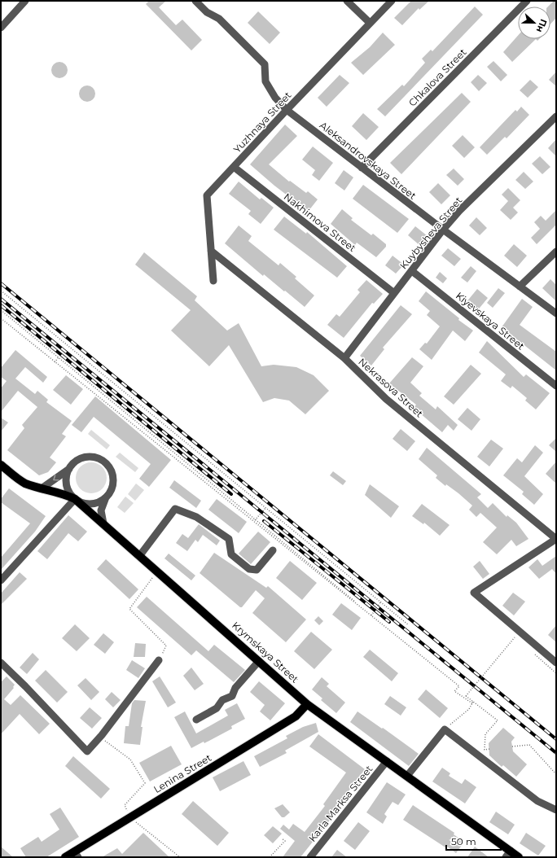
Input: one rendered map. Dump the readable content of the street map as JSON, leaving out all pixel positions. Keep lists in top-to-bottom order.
{
  "streets": {
    "main road": ["Krymskaya Street", "Lenina Street"],
    "street": [
      "Chkalova Street",
      "Yuzhnaya Street",
      "Aleksandrovskaya Street",
      "Nakhimova Street",
      "Kuybysheva Street",
      "Kiyevskaya Street",
      "Nekrasova Street",
      "Karla Marksa Street"
    ]
  },
  "crossings": [
    ["Chkalova Street", "Aleksandrovskaya Street"],
    ["Yuzhnaya Street", "Aleksandrovskaya Street"],
    ["Yuzhnaya Street", "Nakhimova Street"],
    ["Yuzhnaya Street", "Nekrasova Street"],
    ["Aleksandrovskaya Street", "Kuybysheva Street"],
    ["Nakhimova Street", "Kuybysheva Street"],
    ["Kuybysheva Street", "Kiyevskaya Street"],
    ["Kuybysheva Street", "Nekrasova Street"],
    ["Krymskaya Street", "Lenina Street"],
    ["Krymskaya Street", "Karla Marksa Street"]
  ],
  "scale_bar": "50 m",
  "north": "right"
}
